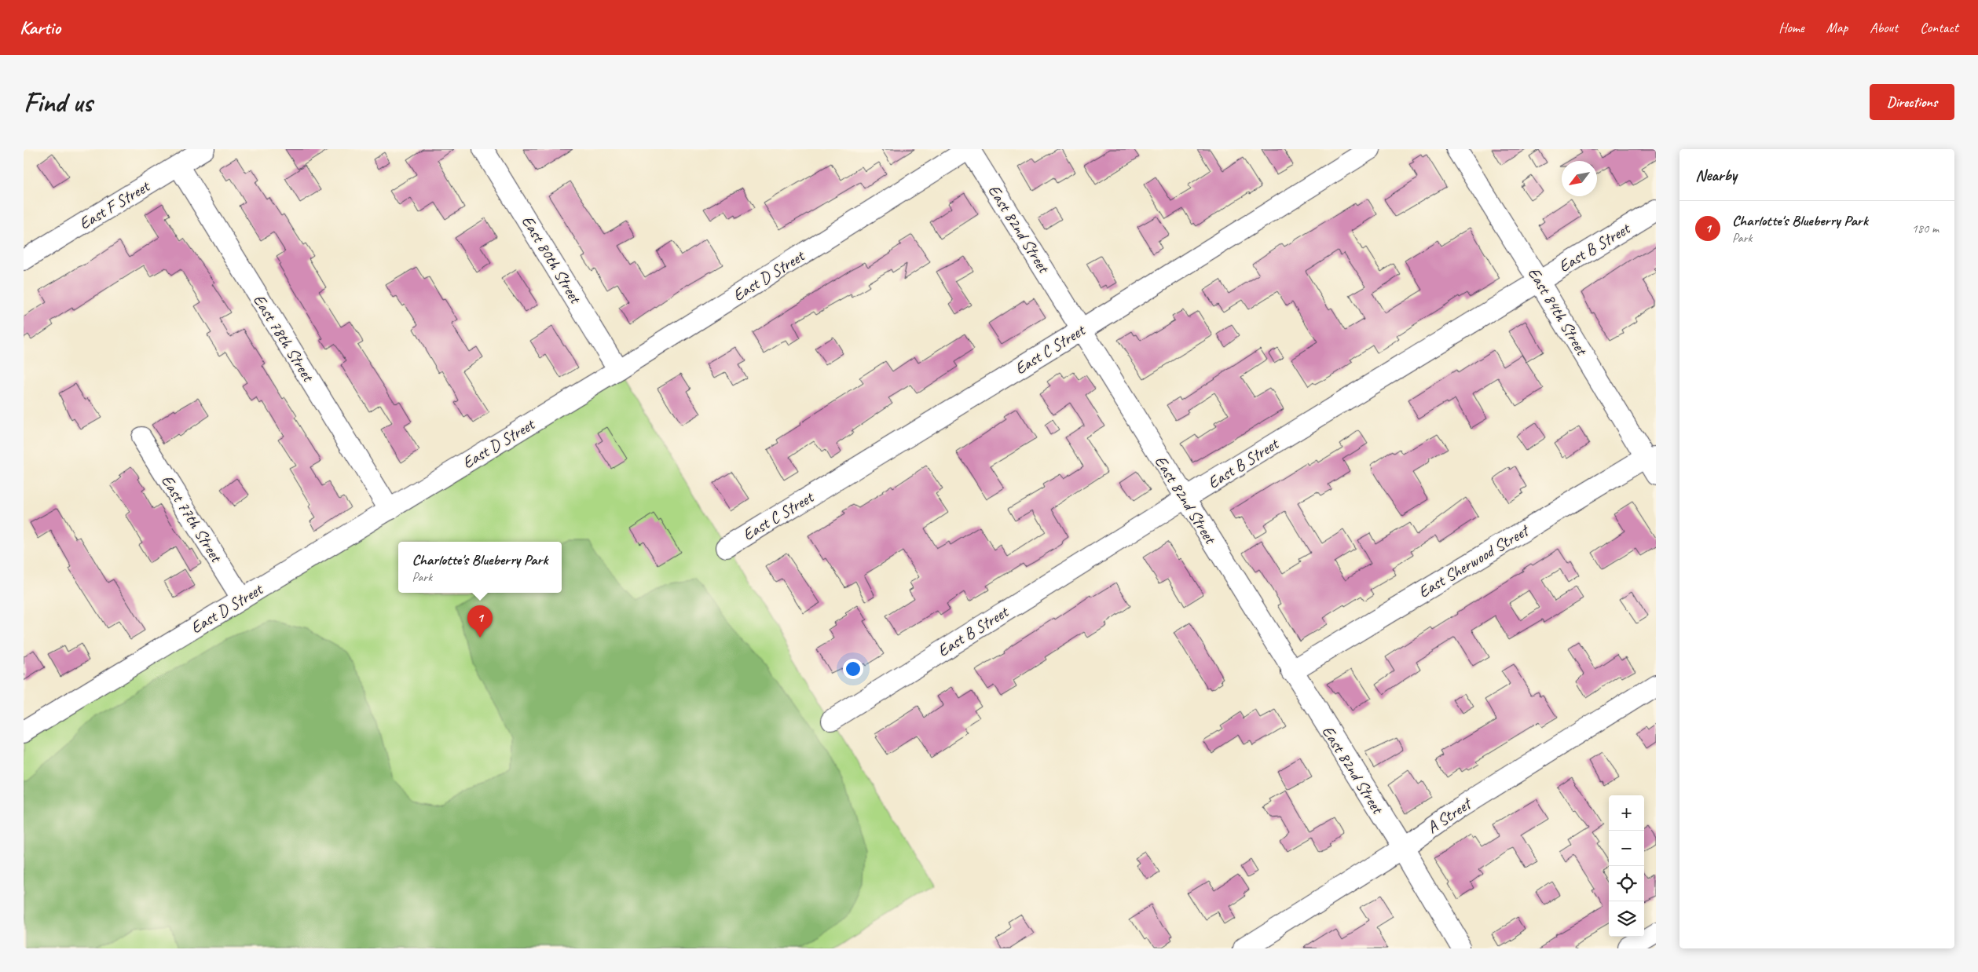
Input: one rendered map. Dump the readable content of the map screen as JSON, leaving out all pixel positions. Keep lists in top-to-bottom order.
{
  "streets": {
    "street": [
      "East F Street",
      "East 82nd Street",
      "East B Street",
      "East 80th Street",
      "East D Street",
      "East 84th Street",
      "East 78th Street",
      "East C Street",
      "East 77th Street",
      "East Sherwood Street",
      "A Street"
    ]
  },
  "crossings": [
    ["East F Street", "East 78th Street"],
    ["East 82nd Street", "East B Street"],
    ["East 82nd Street", "East D Street"],
    ["East 82nd Street", "East C Street"],
    ["East 82nd Street", "East Sherwood Street"],
    ["East 82nd Street", "A Street"],
    ["East B Street", "East 84th Street"],
    ["East 80th Street", "East D Street"],
    ["East D Street", "East 78th Street"],
    ["East D Street", "East 77th Street"],
    ["East 84th Street", "East Sherwood Street"]
  ],
  "north": "bottom left",
  "page": {
    "header": "Kartio",
    "nav": [
      "Home",
      "Map",
      "About",
      "Contact"
    ],
    "buttons": "Directions",
    "title": "Find us",
    "heading": "Nearby",
    "list": [
      {
        "mark": "1",
        "name": "Charlotte's Blueberry Park",
        "note": "Park",
        "value": "180 m"
      }
    ],
    "popup": ["Charlotte's Blueberry Park", "Park"],
    "pins": "1",
    "map_buttons": ["+", "−"]
  }
}
